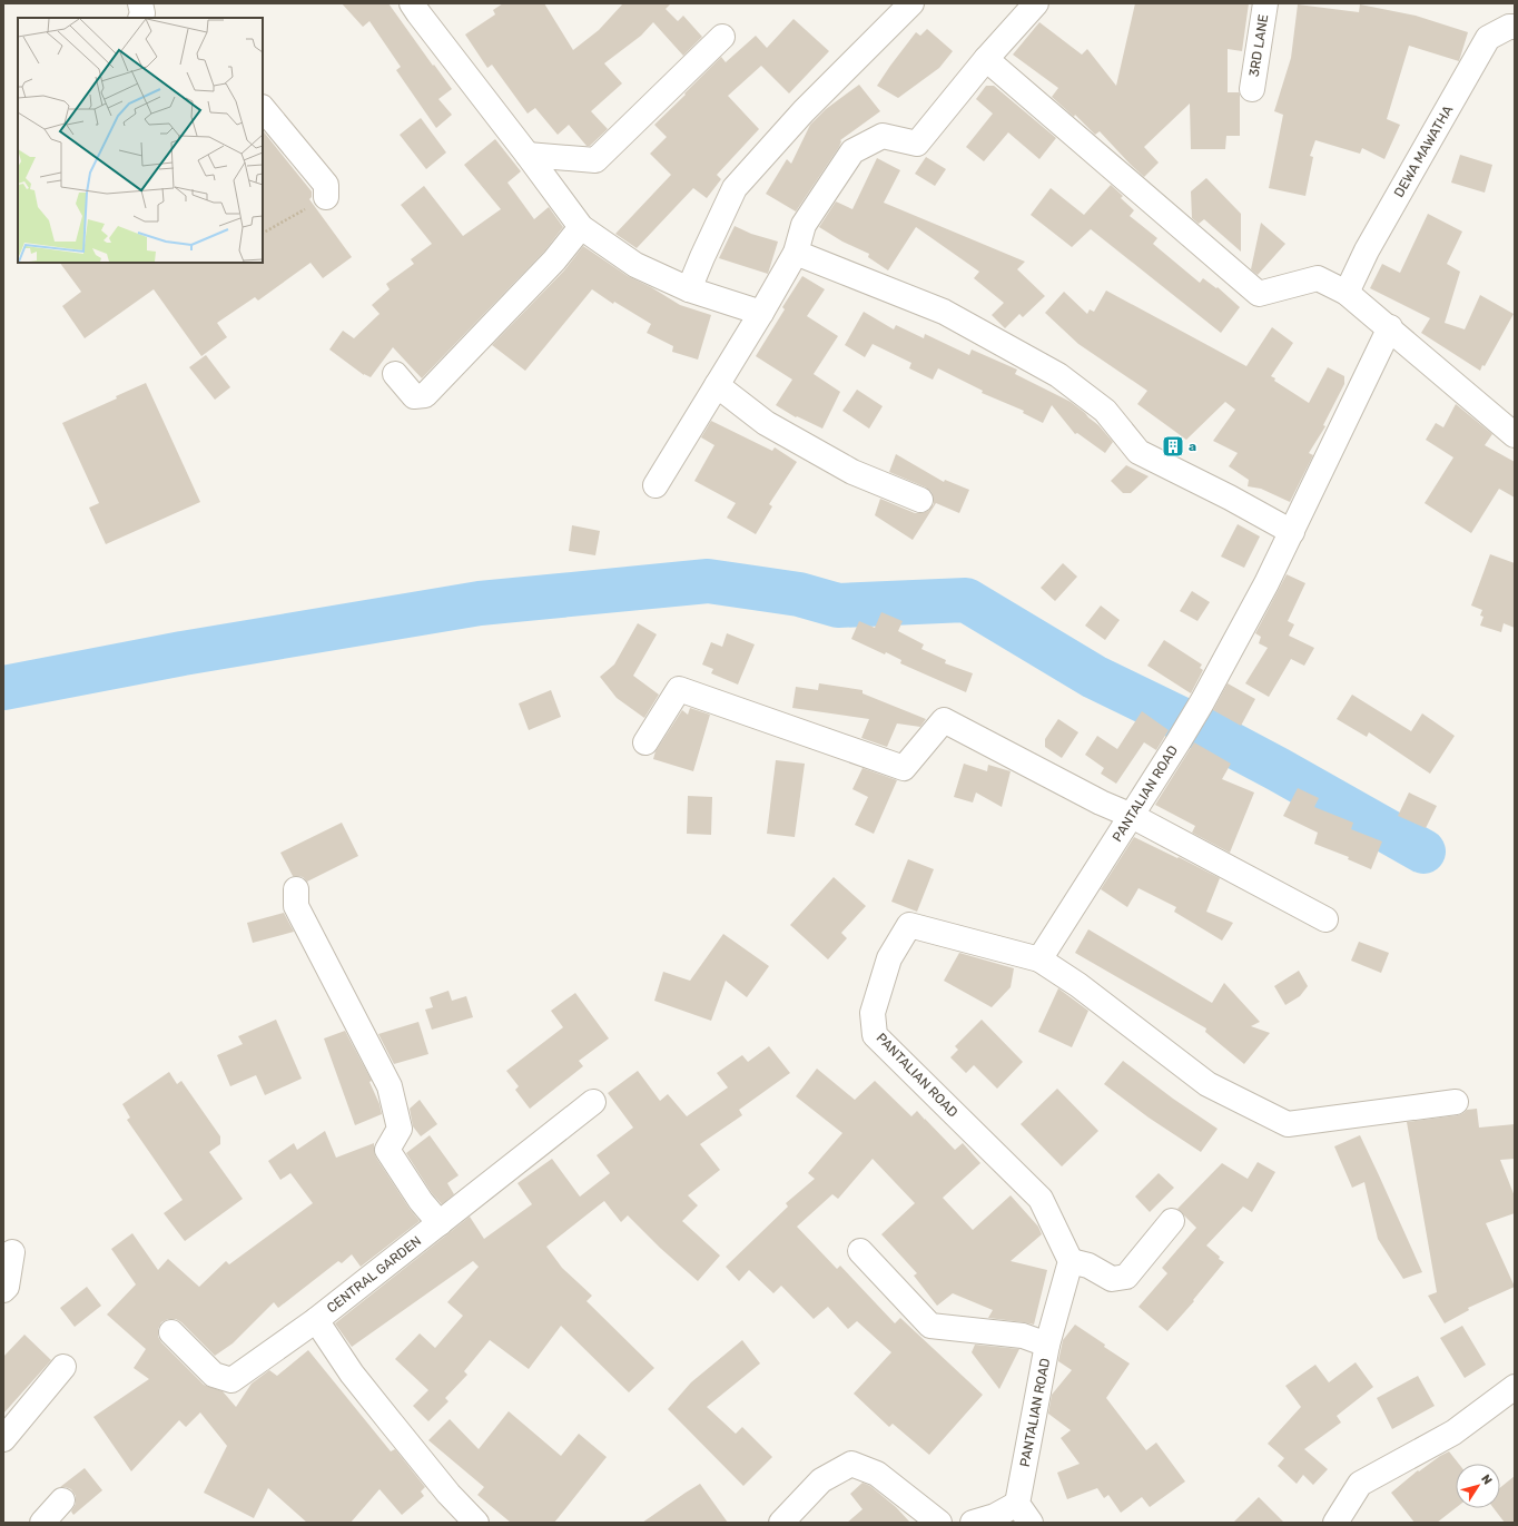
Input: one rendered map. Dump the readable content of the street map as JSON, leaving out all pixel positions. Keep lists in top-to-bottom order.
{
  "streets": {
    "street": [
      "3RD LANE",
      "DEWA MAWATHA",
      "PANTALIAN ROAD",
      "CENTRAL GARDEN"
    ]
  },
  "places": {
    "building": ["a"]
  },
  "north": "top right"
}
